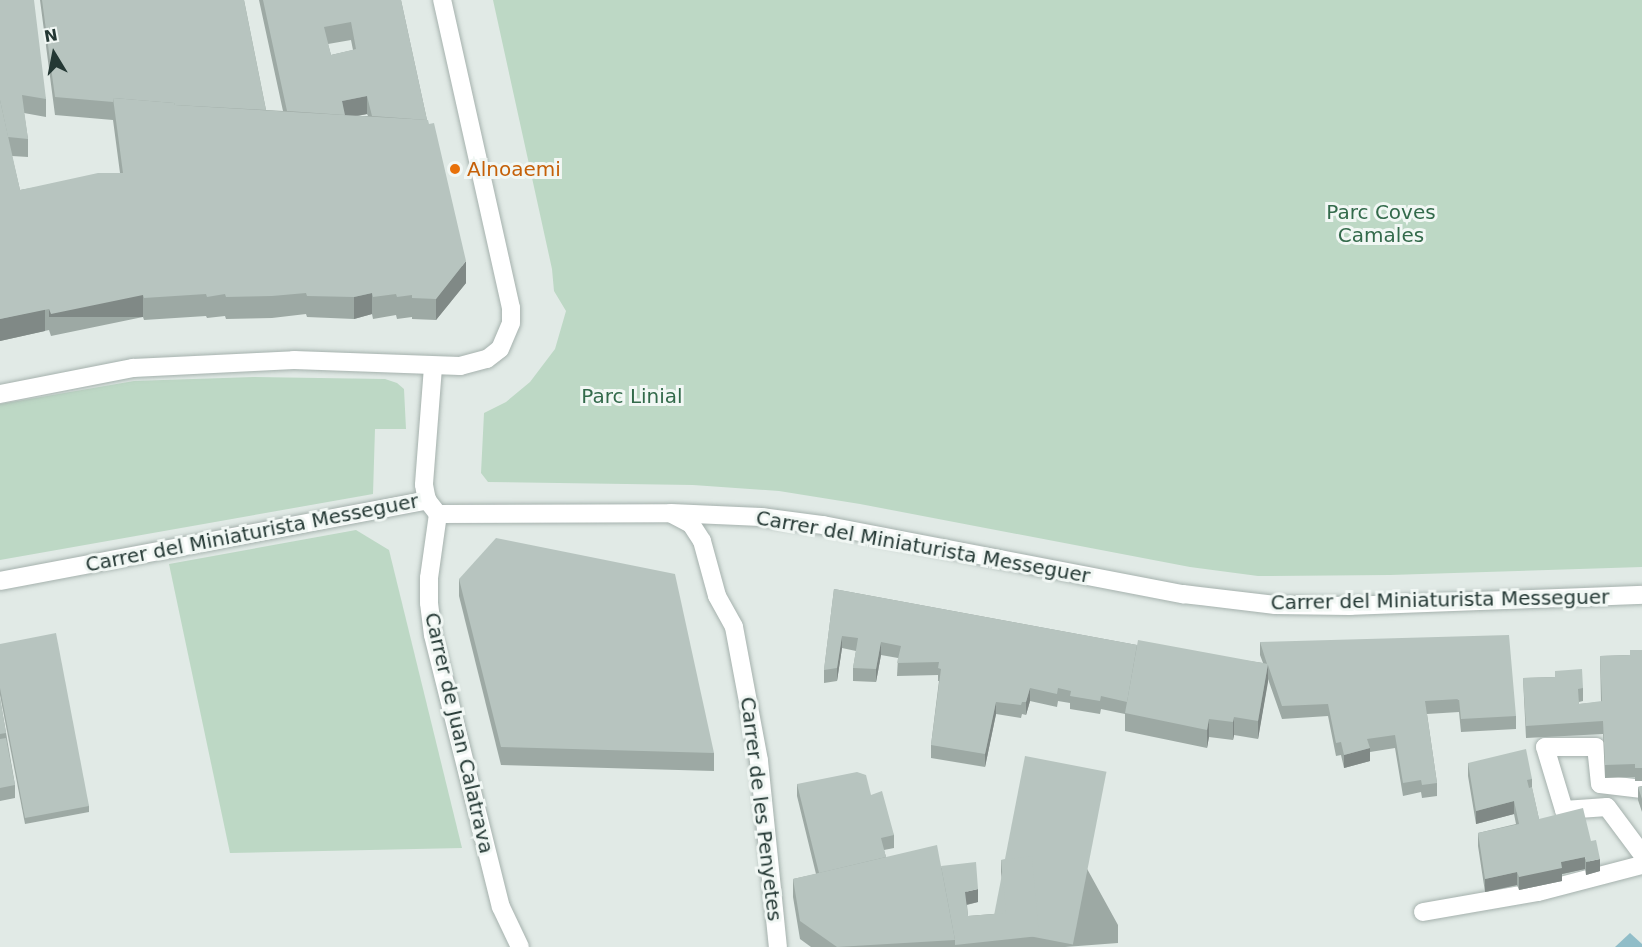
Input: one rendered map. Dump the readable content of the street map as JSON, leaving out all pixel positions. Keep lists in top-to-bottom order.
{
  "streets": {
    "street": ["Carrer del Miniaturista Messeguer", "Carrer de Juan Calatrava", "Carrer de les Penyetes"]
  },
  "crossings": [
    ["Carrer del Miniaturista Messeguer", "Carrer de Juan Calatrava"],
    ["Carrer del Miniaturista Messeguer", "Carrer de les Penyetes"]
  ],
  "parks": ["Parc Coves Camales", "Parc Linial"],
  "places": ["Alnoaemi"],
  "north": "top"
}
